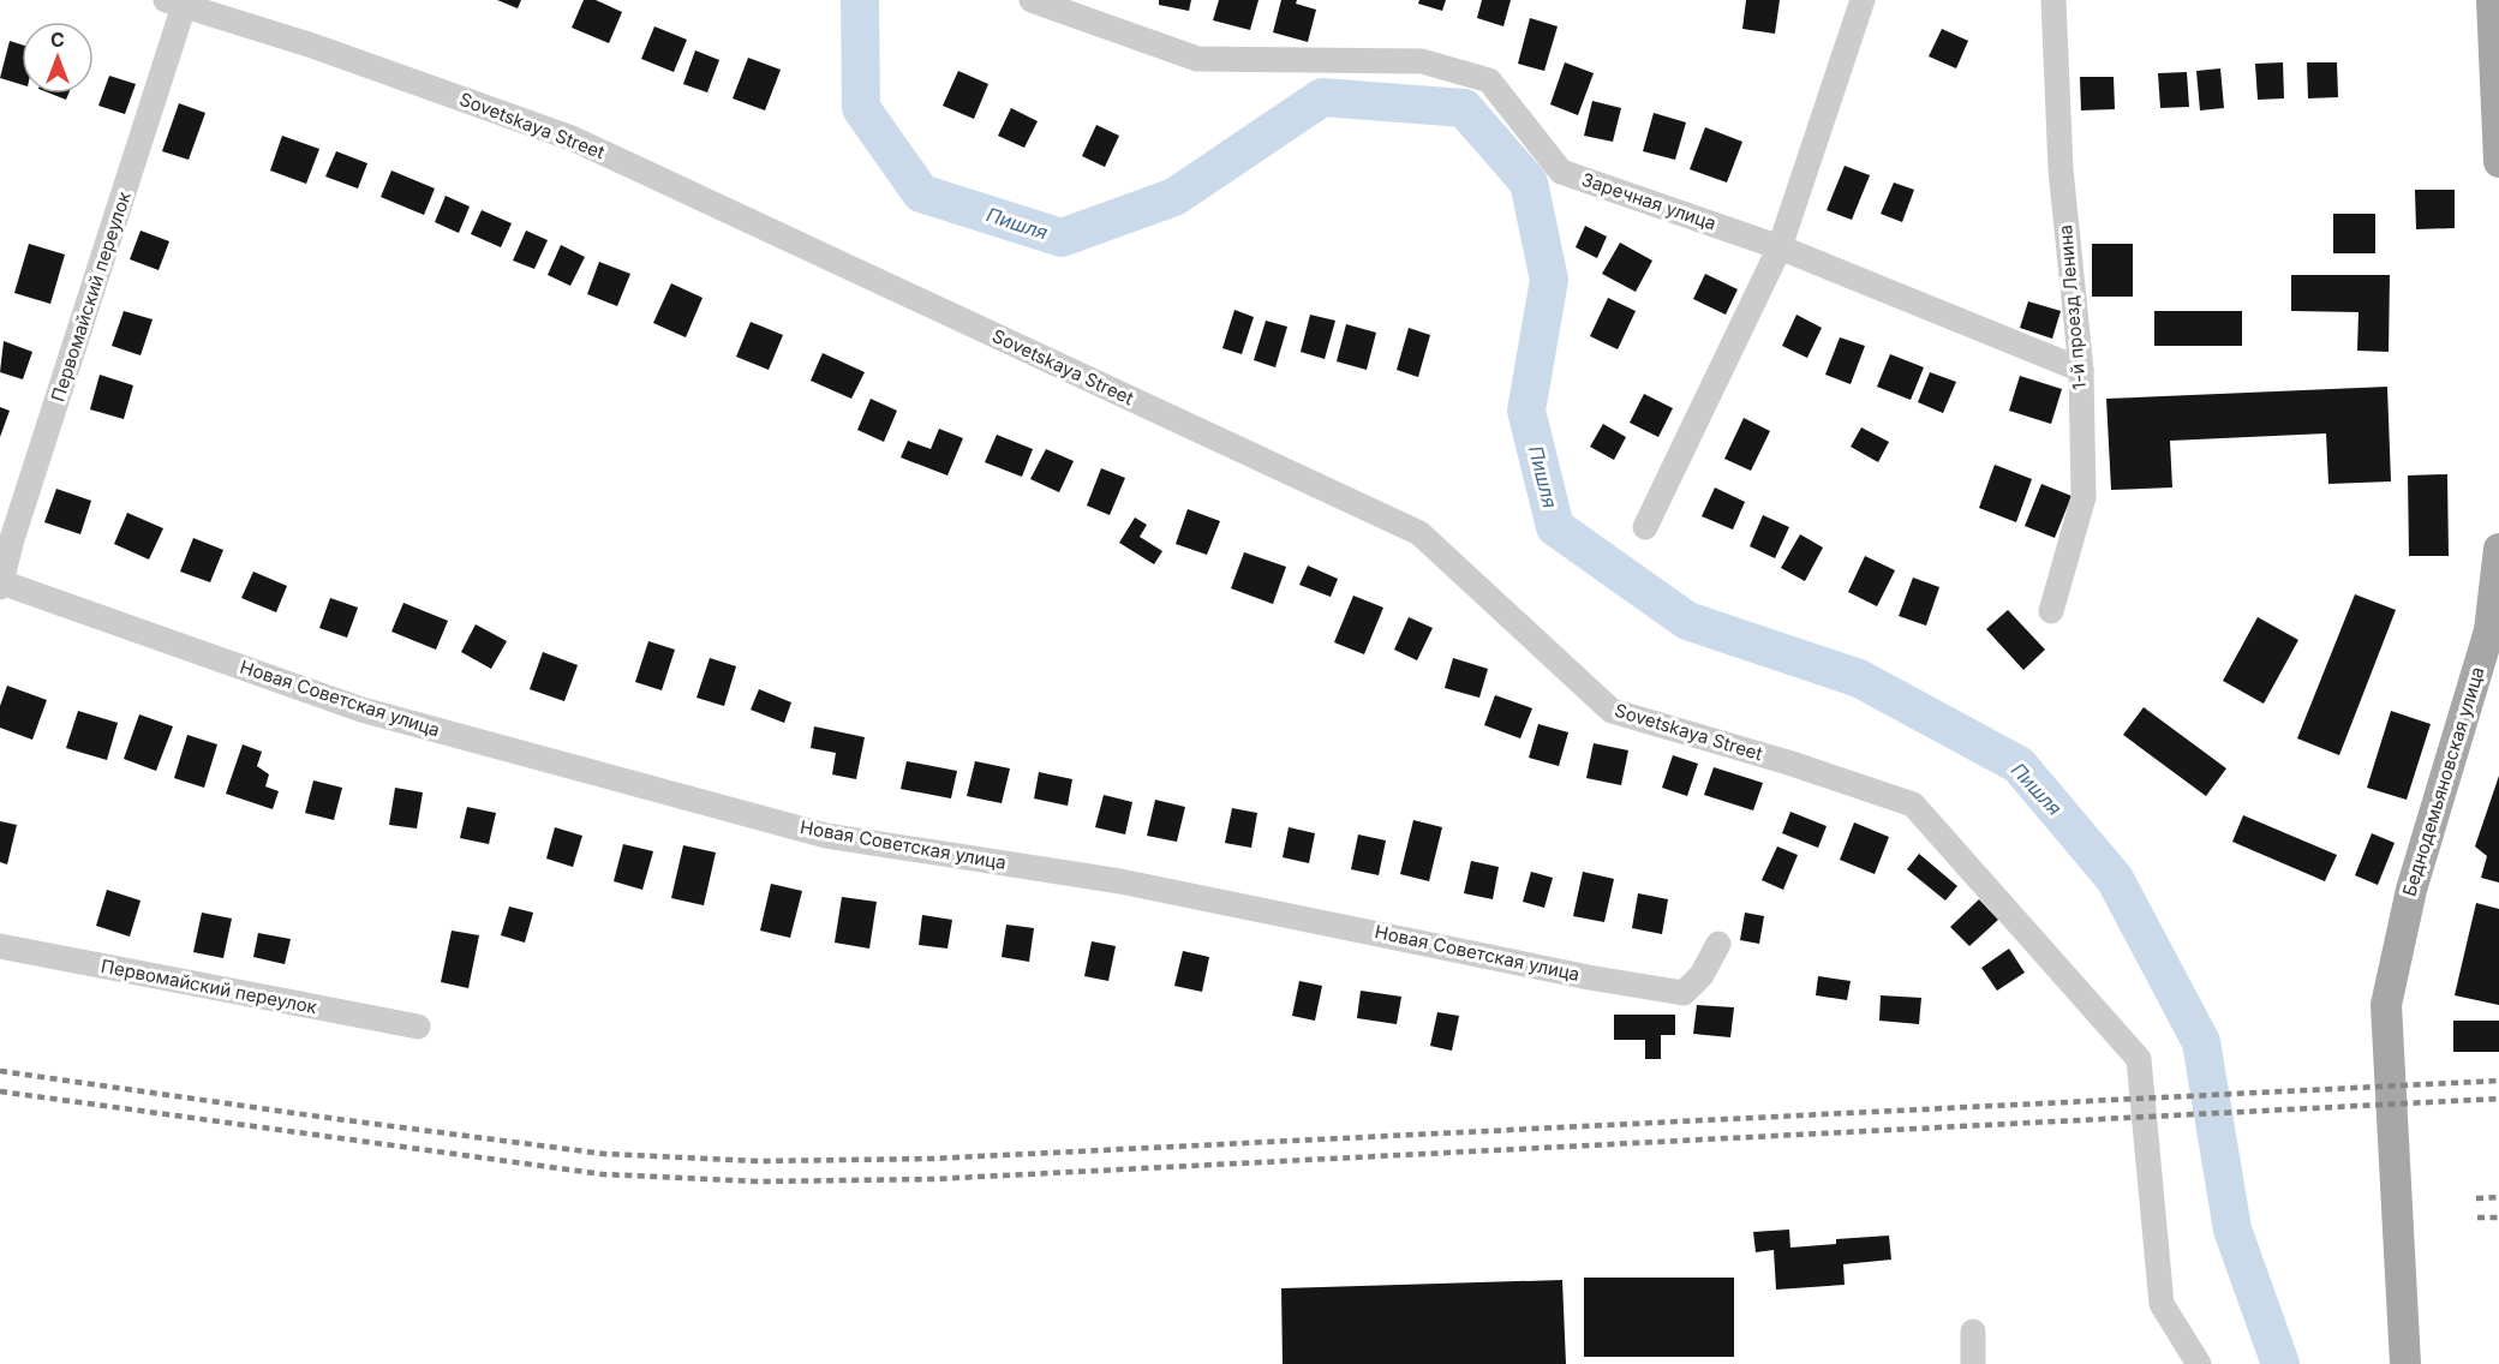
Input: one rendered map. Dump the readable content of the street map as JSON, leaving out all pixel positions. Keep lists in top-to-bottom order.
{
  "streets": {
    "main road": ["Беднодемьяновская улица"],
    "street": [
      "Sovetskaya Street",
      "Заречная улица",
      "Первомайский переулок",
      "1-й проезд Ленина",
      "Новая Советская улица"
    ]
  },
  "crossings": [
    ["Sovetskaya Street", "Первомайский переулок"],
    ["Заречная улица", "1-й проезд Ленина"],
    ["Первомайский переулок", "Новая Советская улица"]
  ],
  "water": ["Пишля"],
  "north": "top"
}
